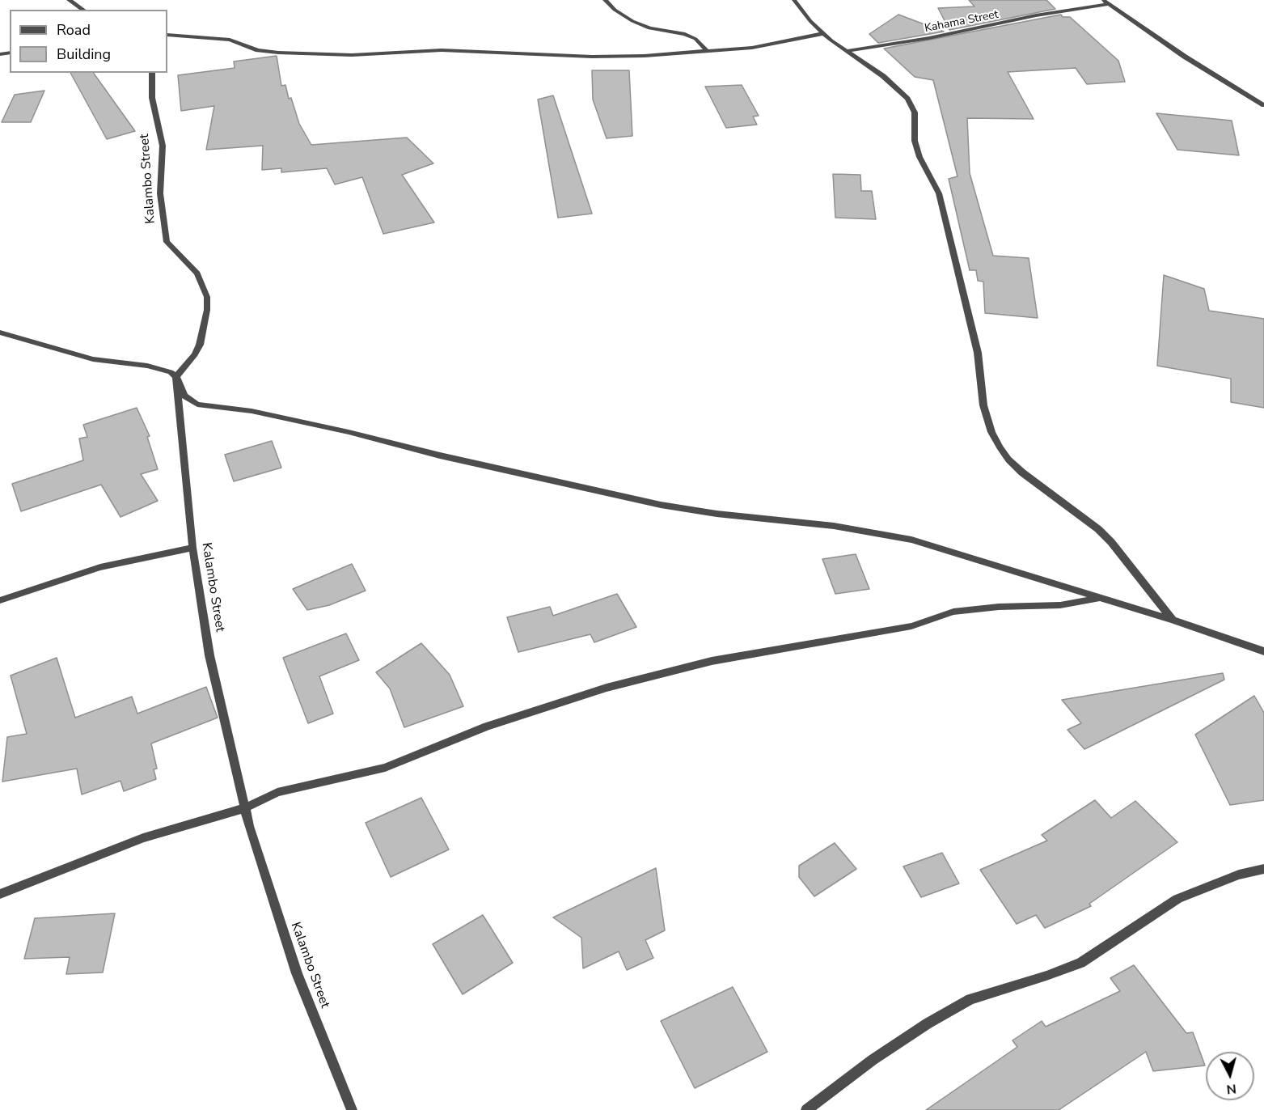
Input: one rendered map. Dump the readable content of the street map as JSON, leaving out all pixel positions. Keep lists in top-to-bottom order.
{
  "streets": {
    "street": ["Kahama Street", "Kalambo Street"]
  },
  "legend": ["Road", "Building"],
  "north": "bottom"
}
